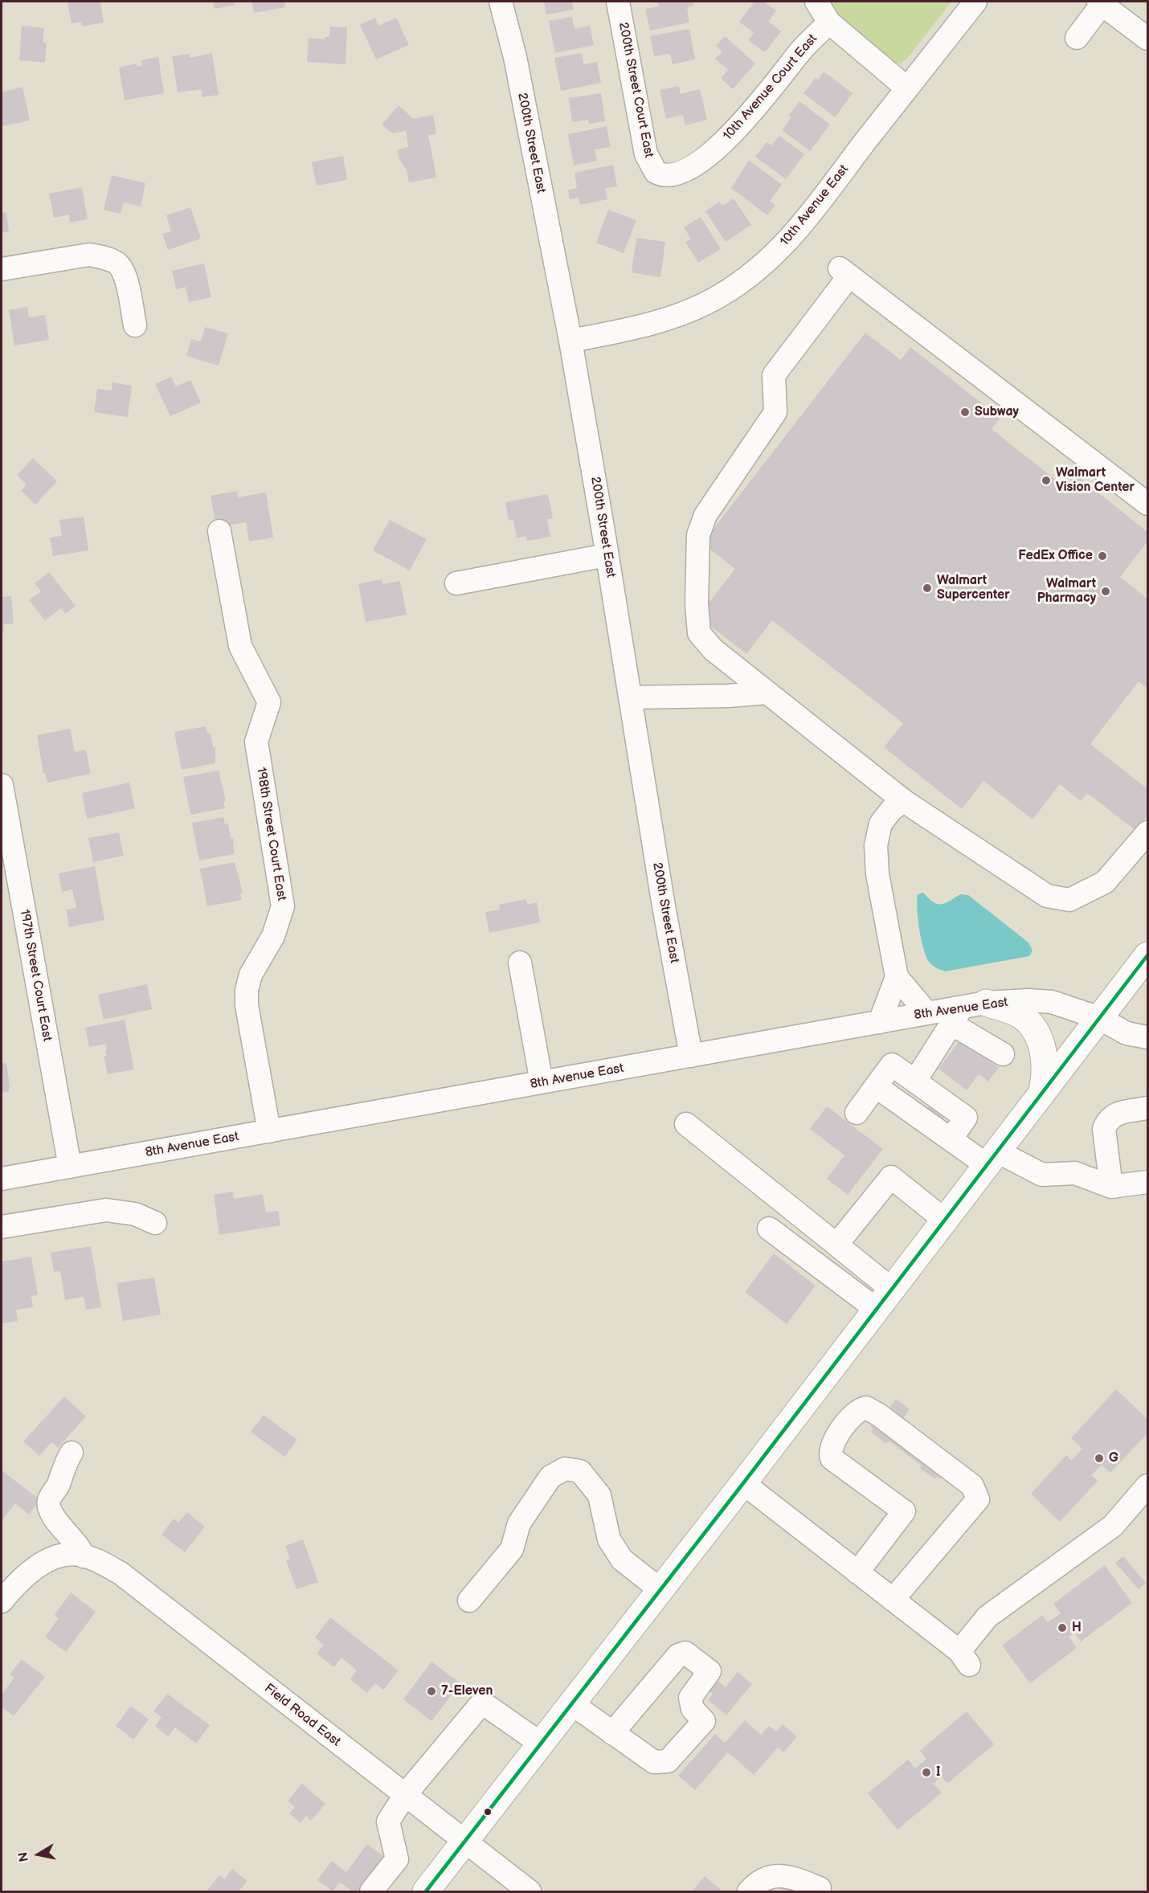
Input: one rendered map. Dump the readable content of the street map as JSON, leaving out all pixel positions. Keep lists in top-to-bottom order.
{
  "streets": {
    "street": [
      "10th Avenue Court East",
      "200th Street Court East",
      "200th Street East",
      "10th Avenue East",
      "198th Street Court East",
      "197th Street Court East",
      "8th Avenue East",
      "Field Road East"
    ]
  },
  "crossings": [
    ["10th Avenue Court East", "200th Street Court East"],
    ["200th Street East", "10th Avenue East"],
    ["200th Street East", "8th Avenue East"],
    ["198th Street Court East", "8th Avenue East"],
    ["197th Street Court East", "8th Avenue East"]
  ],
  "places": [
    "Subway",
    "Walmart Vision Center",
    "FedEx Office",
    "Walmart Supercenter",
    "Walmart Pharmacy",
    "G",
    "H",
    "7-Eleven",
    "I"
  ],
  "north": "left"
}
